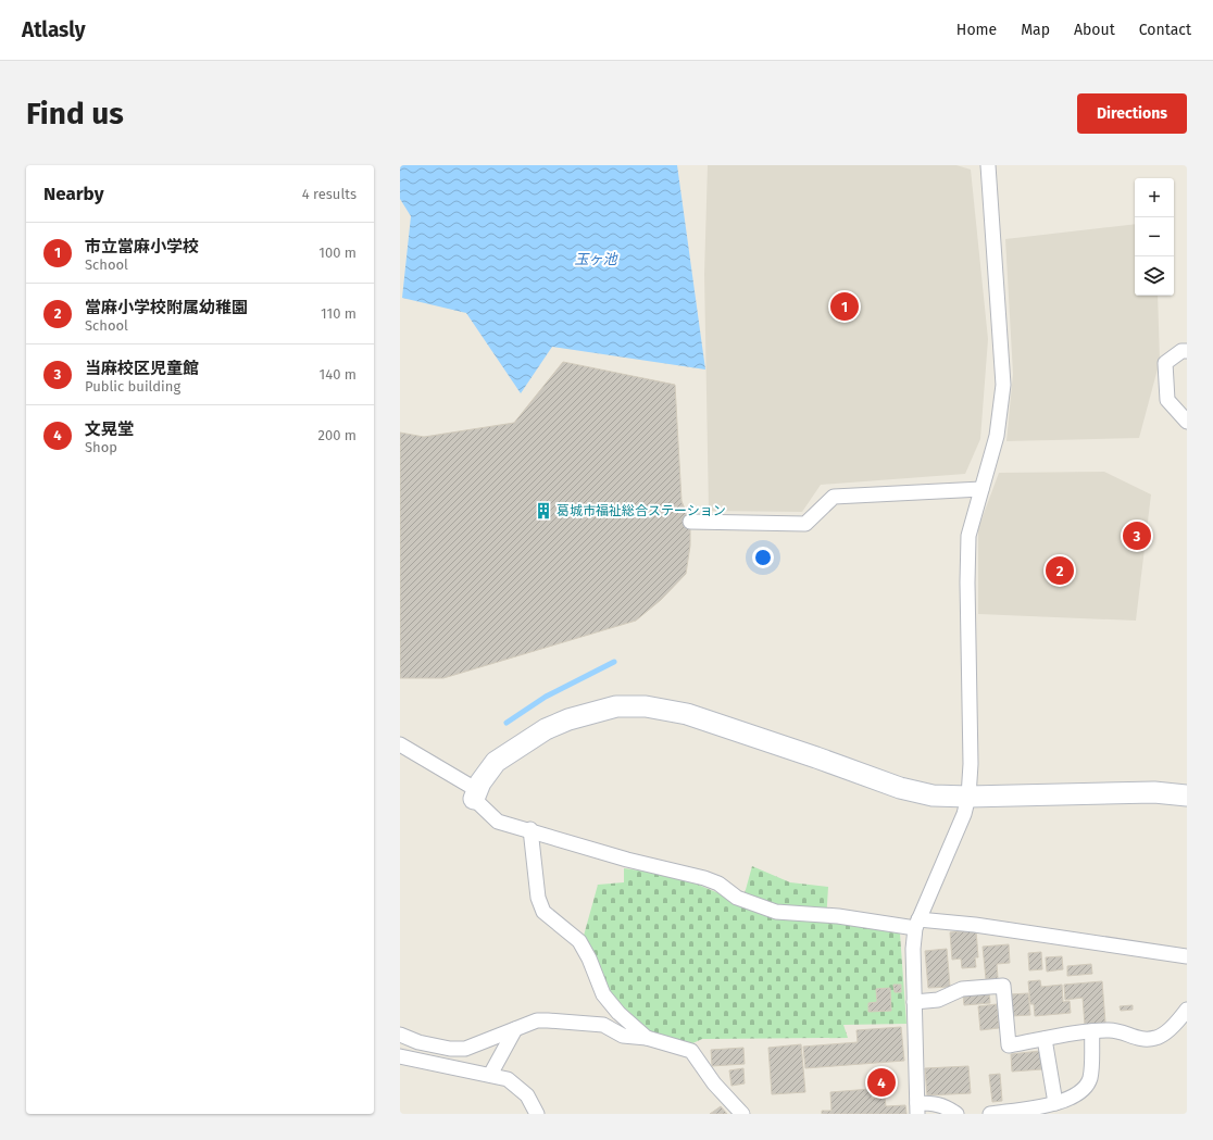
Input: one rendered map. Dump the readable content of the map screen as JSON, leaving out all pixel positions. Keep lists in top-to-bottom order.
{
  "water": ["玉ヶ池"],
  "places": {
    "building": ["葛城市福祉総合ステーション"]
  },
  "page": {
    "header": "Atlasly",
    "nav": [
      "Home",
      "Map",
      "About",
      "Contact"
    ],
    "buttons": "Directions",
    "title": "Find us",
    "heading": ["Nearby", "4 results"],
    "map_buttons": ["+", "−"],
    "list": [
      {
        "mark": "1",
        "name": "市立當麻小学校",
        "note": "School",
        "value": "100 m"
      },
      {
        "mark": "2",
        "name": "當麻小学校附属幼稚園",
        "note": "School",
        "value": "110 m"
      },
      {
        "mark": "3",
        "name": "当麻校区児童館",
        "note": "Public building",
        "value": "140 m"
      },
      {
        "mark": "4",
        "name": "文晃堂",
        "note": "Shop",
        "value": "200 m"
      }
    ],
    "pins": [
      "1",
      "3",
      "2",
      "4"
    ]
  }
}
